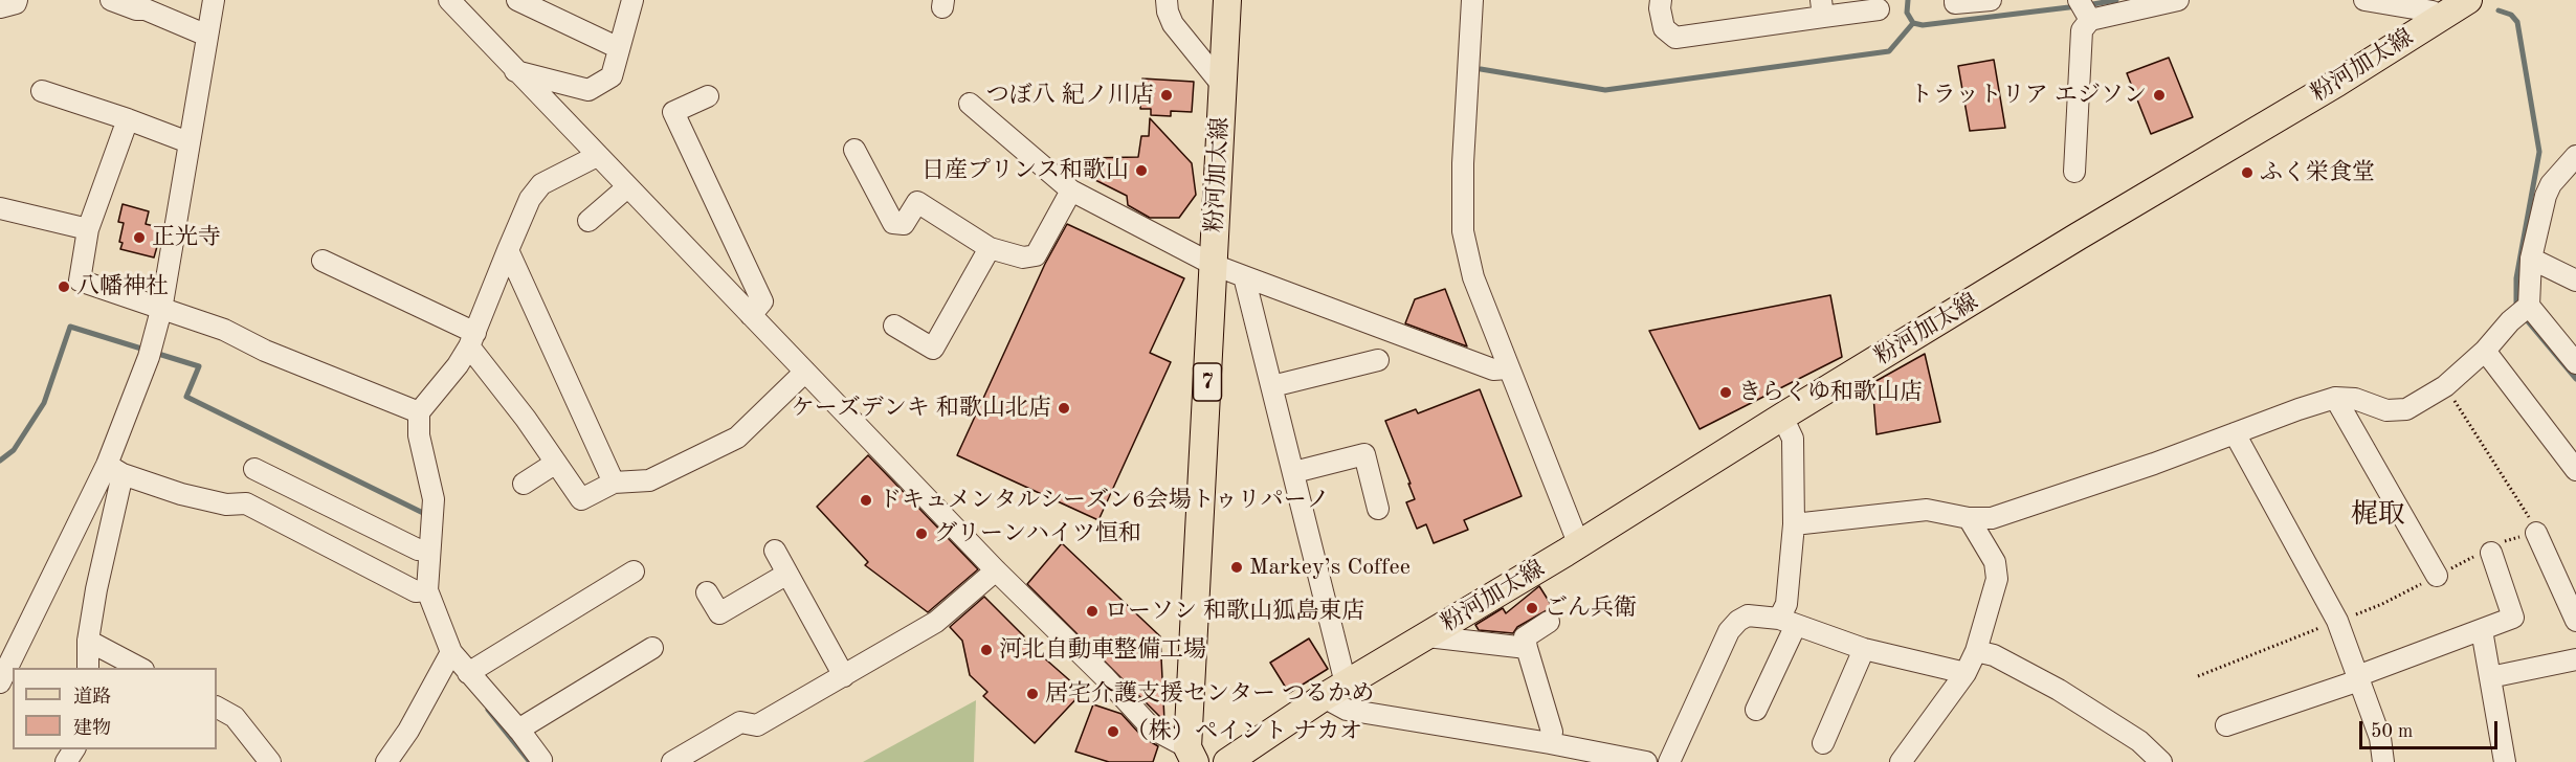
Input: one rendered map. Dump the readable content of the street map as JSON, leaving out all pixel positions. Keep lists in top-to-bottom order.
{
  "streets": {
    "main road": ["粉河加太線", "7"]
  },
  "districts": ["梶取"],
  "places": [
    "つぼ八 紀ノ川店",
    "トラットリア エジソン",
    "日産プリンス和歌山",
    "ふく栄食堂",
    "正光寺",
    "八幡神社",
    "きらくゆ和歌山店",
    "ケーズデンキ 和歌山北店",
    "ドキュメンタルシーズン6会場トゥリパーノ",
    "グリーンハイツ恒和",
    "Markey’s Coffee",
    "ごん兵衛",
    "ローソン 和歌山狐島東店",
    "河北自動車整備工場",
    "居宅介護支援センター つるかめ",
    "（株）ペイント ナカオ"
  ],
  "legend": ["道路", "建物"],
  "scale_bar": "50 m"
}
